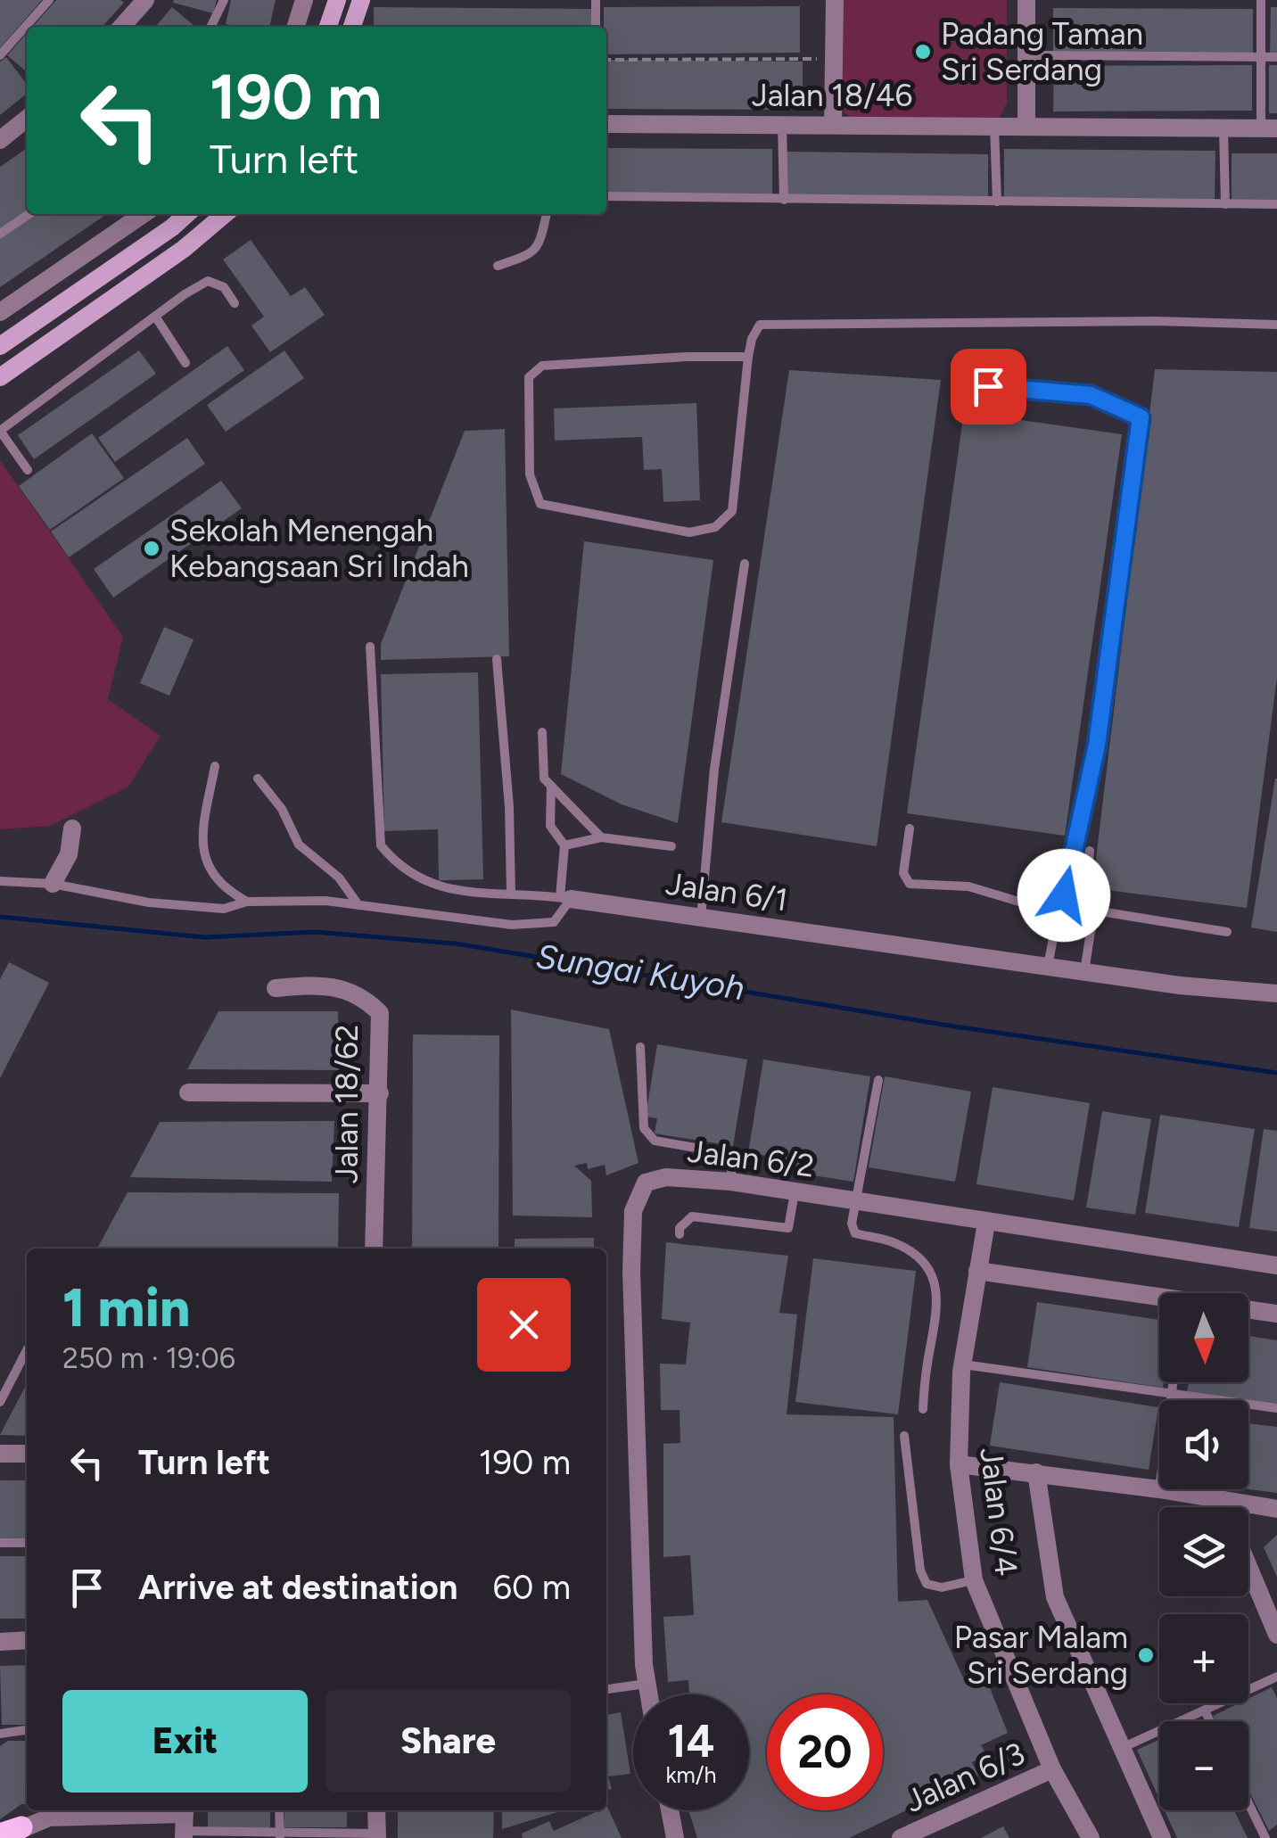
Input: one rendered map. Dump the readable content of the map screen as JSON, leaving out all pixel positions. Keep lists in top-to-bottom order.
{
  "streets": {
    "street": [
      "Jalan 18/46",
      "Jalan 6/1",
      "Jalan 18/62",
      "Jalan 6/2",
      "Jalan 6/4",
      "Jalan 6/3"
    ]
  },
  "crossings": [
    ["Jalan 6/2", "Jalan 6/4"],
    ["Jalan 6/4", "Jalan 6/3"]
  ],
  "water": ["Sungai Kuyoh"],
  "places": ["Padang Taman Sri Serdang", "Sekolah Menengah Kebangsaan Sri Indah", "Pasar Malam Sri Serdang"],
  "north": "bottom",
  "page": {
    "turn": ["190 m", "Turn left"],
    "heading": ["1 min", "250 m · 19:06"],
    "map_buttons": ["+", "−"],
    "list": [
      {
        "name": "Turn left",
        "value": "190 m"
      },
      {
        "name": "Arrive at destination",
        "value": "60 m"
      }
    ],
    "buttons": ["Exit", "Share"],
    "speed": "14 km/h",
    "limit": "20"
  }
}
